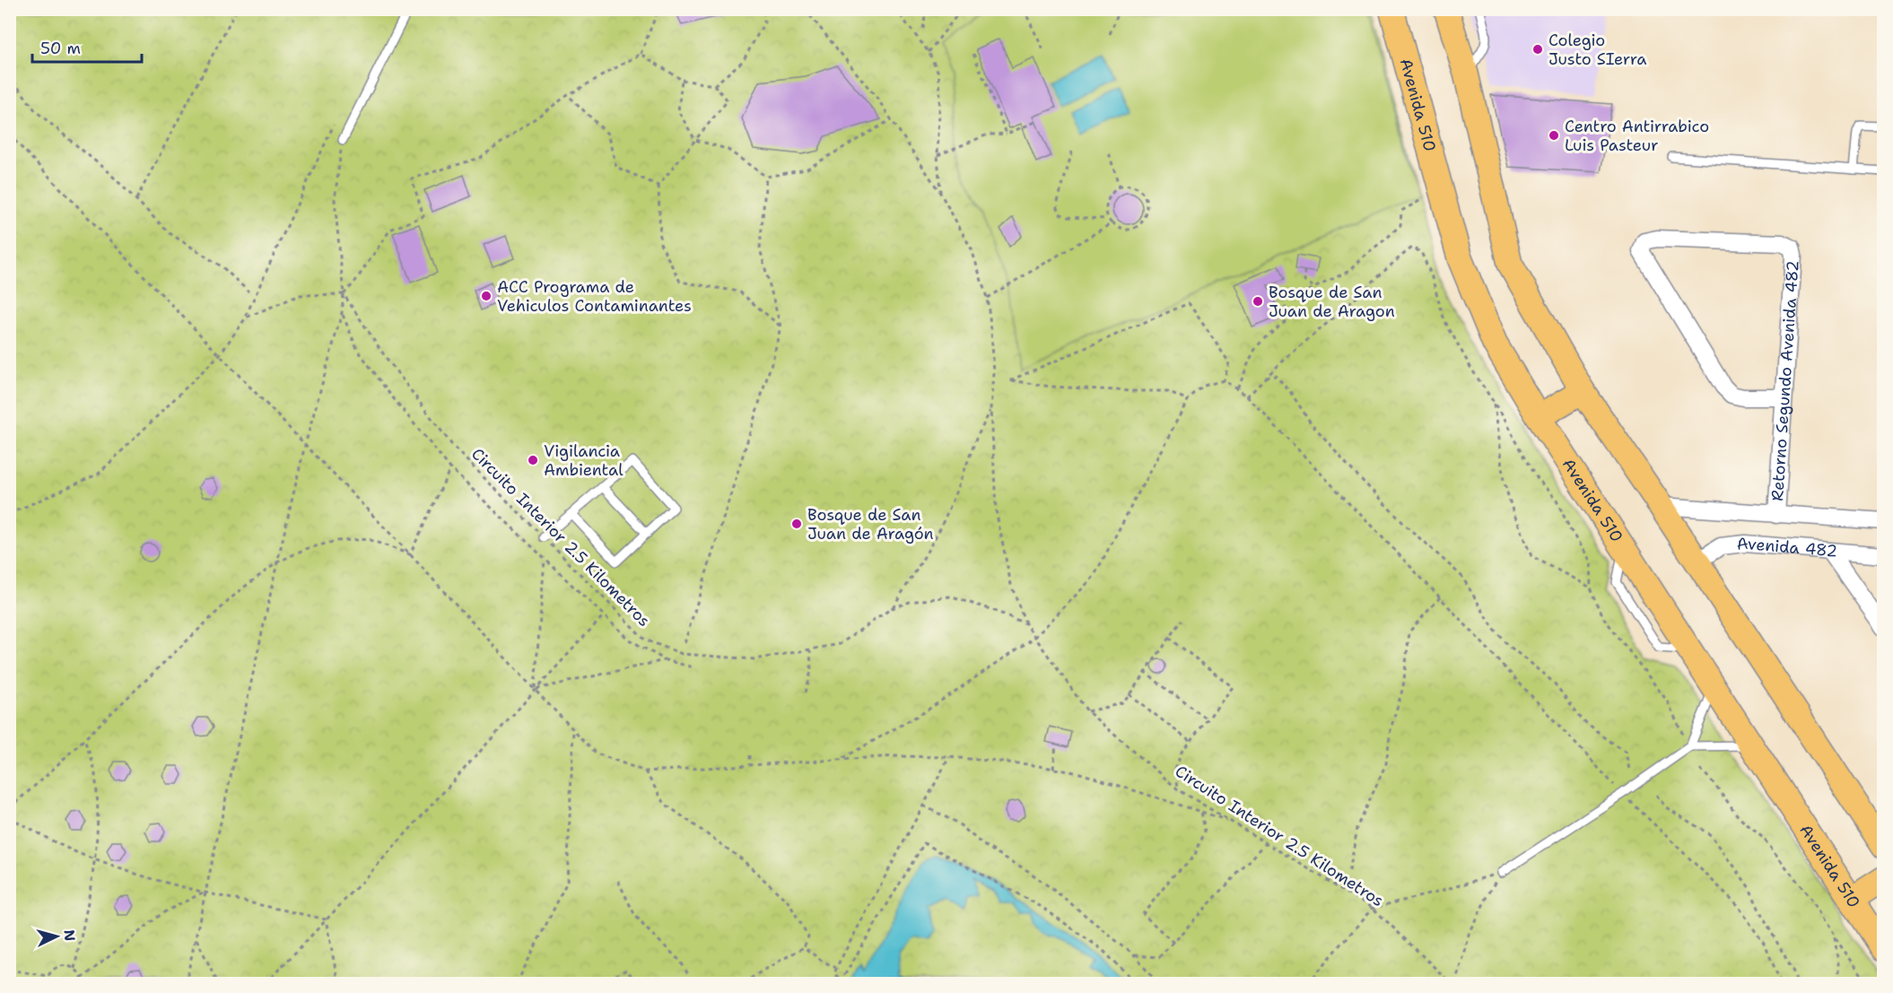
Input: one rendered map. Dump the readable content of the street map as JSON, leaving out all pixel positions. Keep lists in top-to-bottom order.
{
  "streets": {
    "main road": ["Avenida 510"],
    "street": ["Retorno Segundo Avenida 482", "Avenida 482"],
    "path": ["Circuito Interior 2.5 Kilometros"]
  },
  "crossings": [
    ["Retorno Segundo Avenida 482", "Avenida 482"]
  ],
  "places": [
    "Colegio Justo SIerra",
    "Centro Antirrabico Luis Pasteur",
    "ACC Programa de Vehiculos Contaminantes",
    "Bosque de San Juan de Aragon",
    "Vigilancia Ambiental",
    "Bosque de San Juan de Aragón"
  ],
  "scale_bar": "50 m",
  "north": "right"
}
